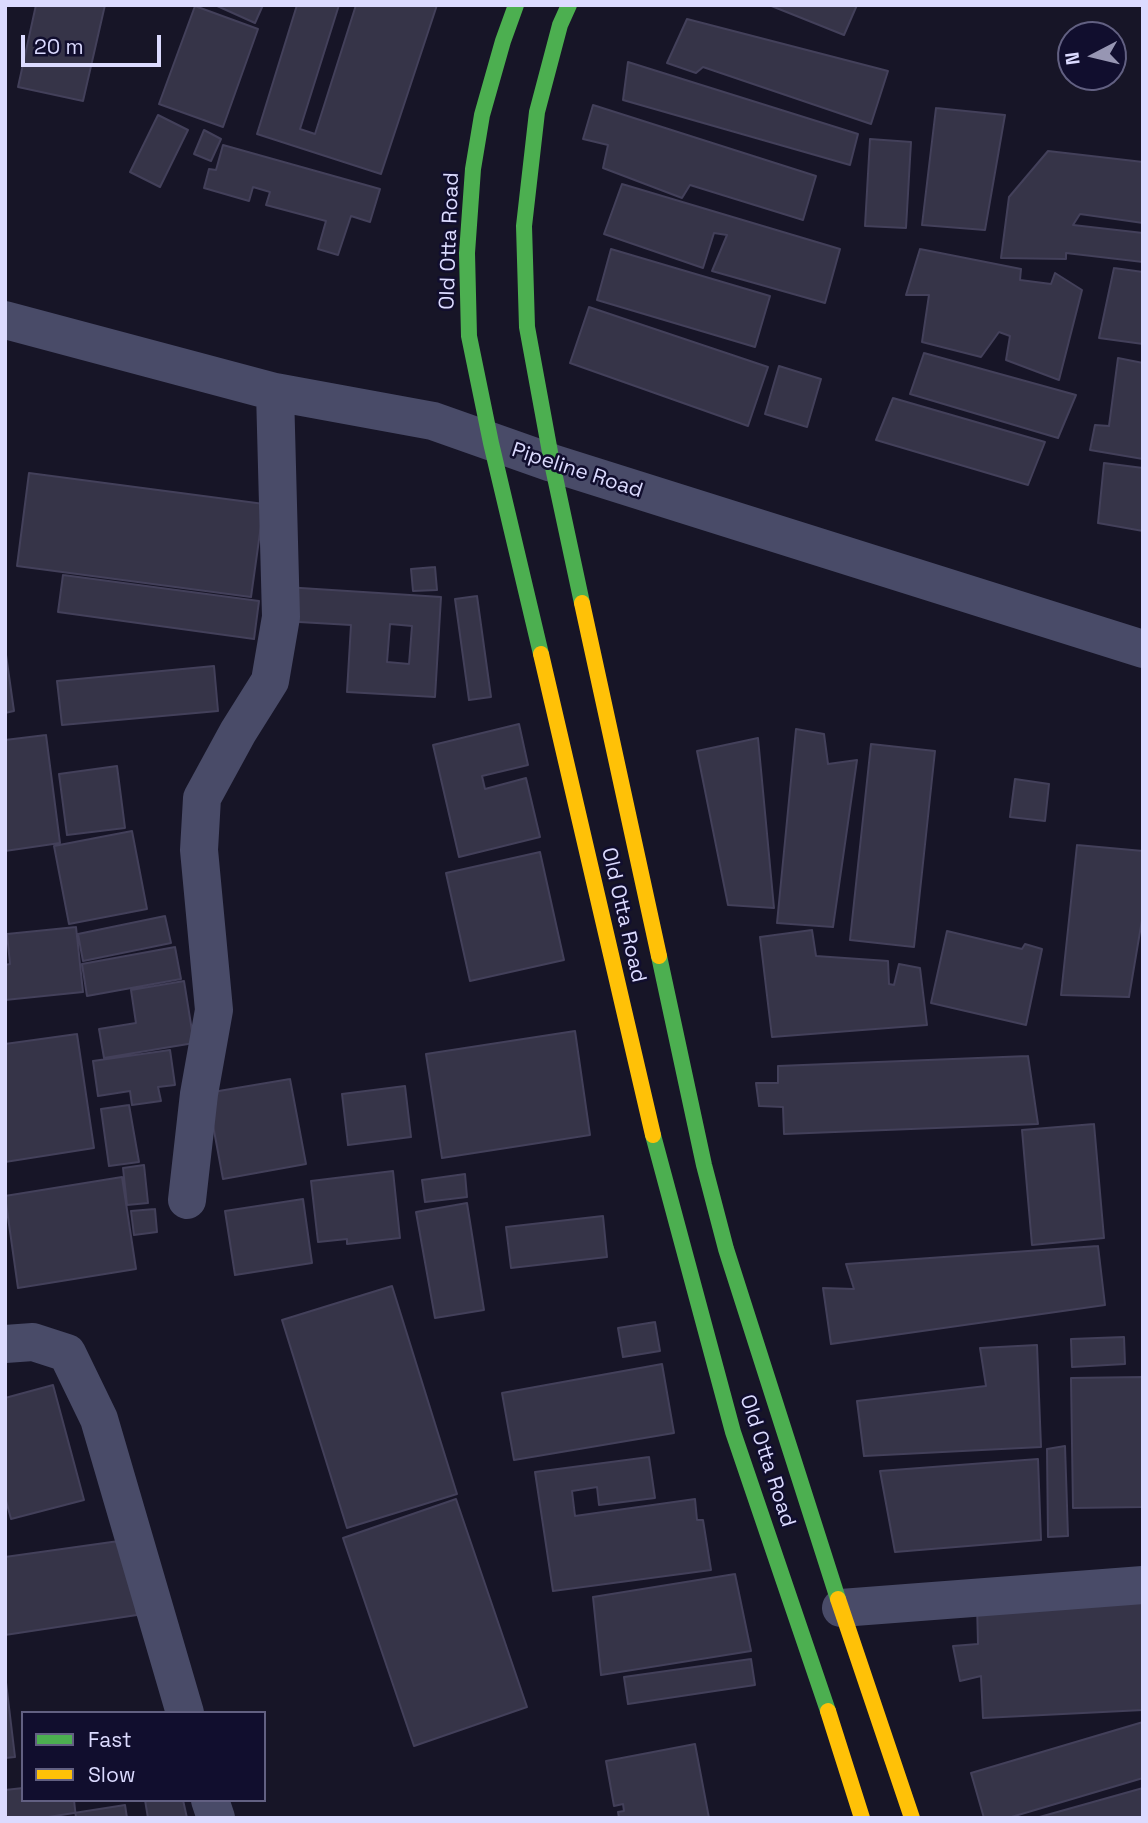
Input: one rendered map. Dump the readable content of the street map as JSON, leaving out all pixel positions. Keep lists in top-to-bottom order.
{
  "streets": {
    "main road": ["Old Otta Road"],
    "street": ["Pipeline Road"]
  },
  "crossings": [
    ["Old Otta Road", "Pipeline Road"]
  ],
  "legend": ["Fast", "Slow"],
  "scale_bar": "20 m",
  "north": "left"
}
